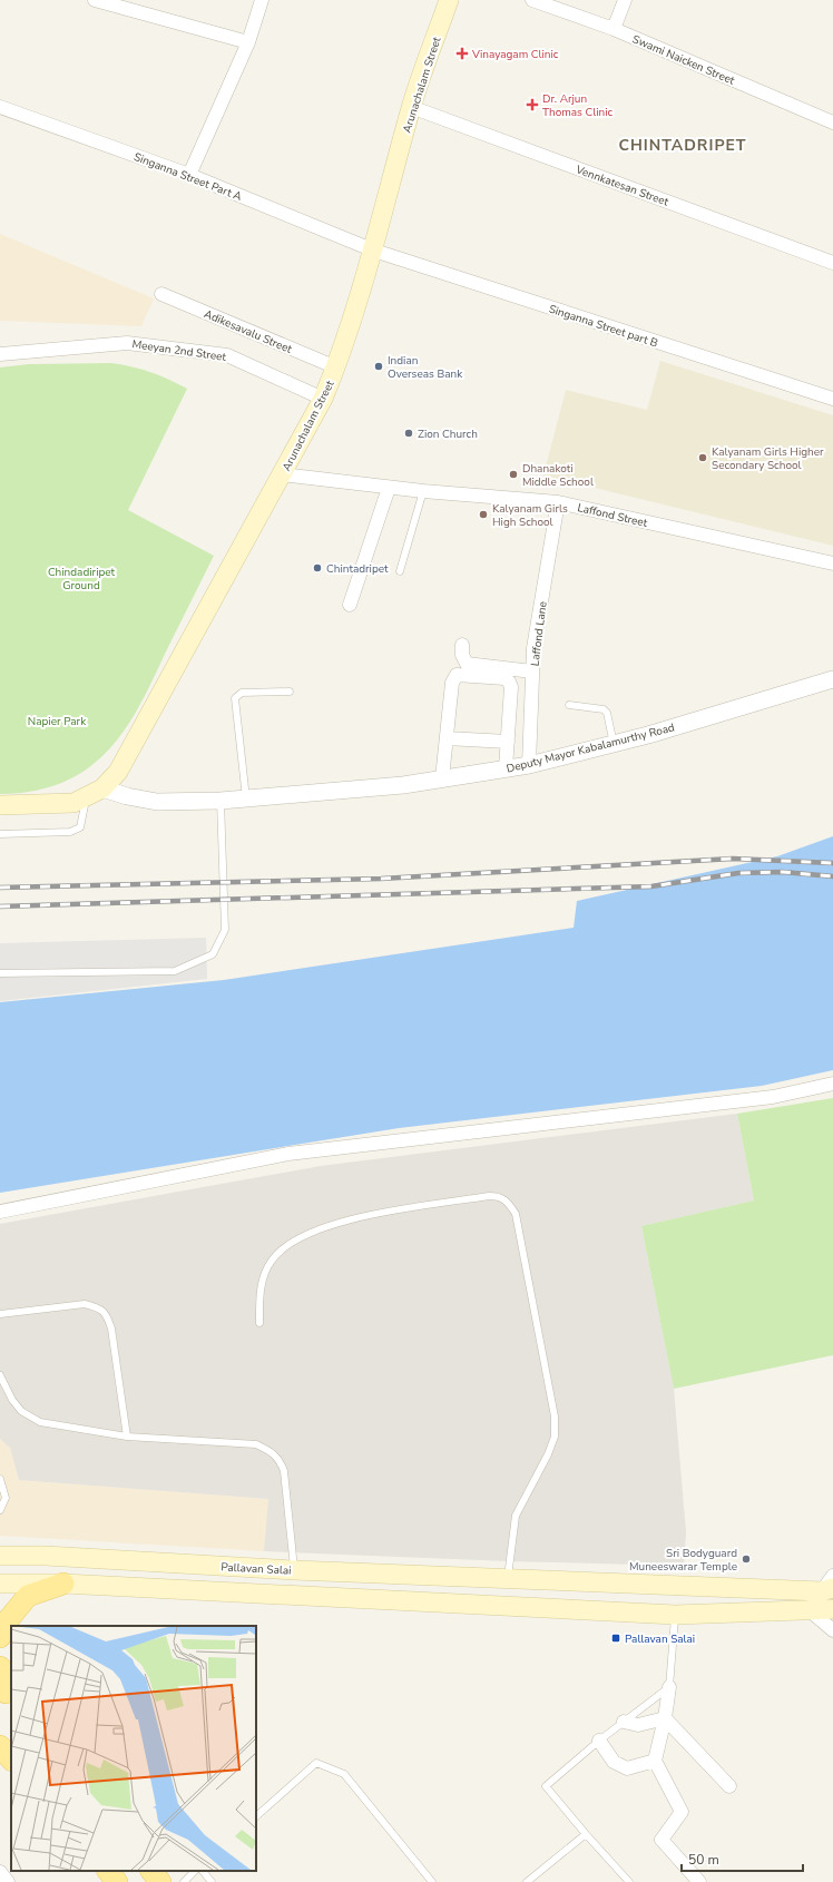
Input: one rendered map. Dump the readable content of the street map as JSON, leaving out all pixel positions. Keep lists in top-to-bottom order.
{
  "streets": {
    "main road": ["Arunachalam Street", "Pallavan Salai"],
    "street": [
      "Swami Naicken Street",
      "Singanna Street Part A",
      "Vennkatesan Street",
      "Singanna Street part B",
      "Adikesavalu Street",
      "Meeyan 2nd Street",
      "Laffond Street",
      "Laffond Lane",
      "Deputy Mayor Kabalamurthy Road"
    ]
  },
  "crossings": [
    ["Arunachalam Street", "Singanna Street Part A"],
    ["Arunachalam Street", "Vennkatesan Street"],
    ["Arunachalam Street", "Singanna Street part B"],
    ["Arunachalam Street", "Adikesavalu Street"],
    ["Arunachalam Street", "Meeyan 2nd Street"],
    ["Arunachalam Street", "Laffond Street"],
    ["Arunachalam Street", "Deputy Mayor Kabalamurthy Road"],
    ["Singanna Street Part A", "Singanna Street part B"],
    ["Laffond Street", "Laffond Lane"],
    ["Laffond Lane", "Deputy Mayor Kabalamurthy Road"]
  ],
  "districts": ["CHINTADRIPET"],
  "parks": ["Chindadiripet Ground", "Napier Park"],
  "places": {
    "health": ["Vinayagam Clinic", "Dr. Arjun Thomas Clinic"],
    "other": [
      "Indian Overseas Bank",
      "Zion Church",
      "Kalyanam Girls Higher Secondary School",
      "Dhanakoti Middle School",
      "Kalyanam Girls High School",
      "Chintadripet",
      "Sri Bodyguard Muneeswarar Temple"
    ],
    "transit": ["Pallavan Salai"]
  },
  "scale_bar": "50 m"
}
